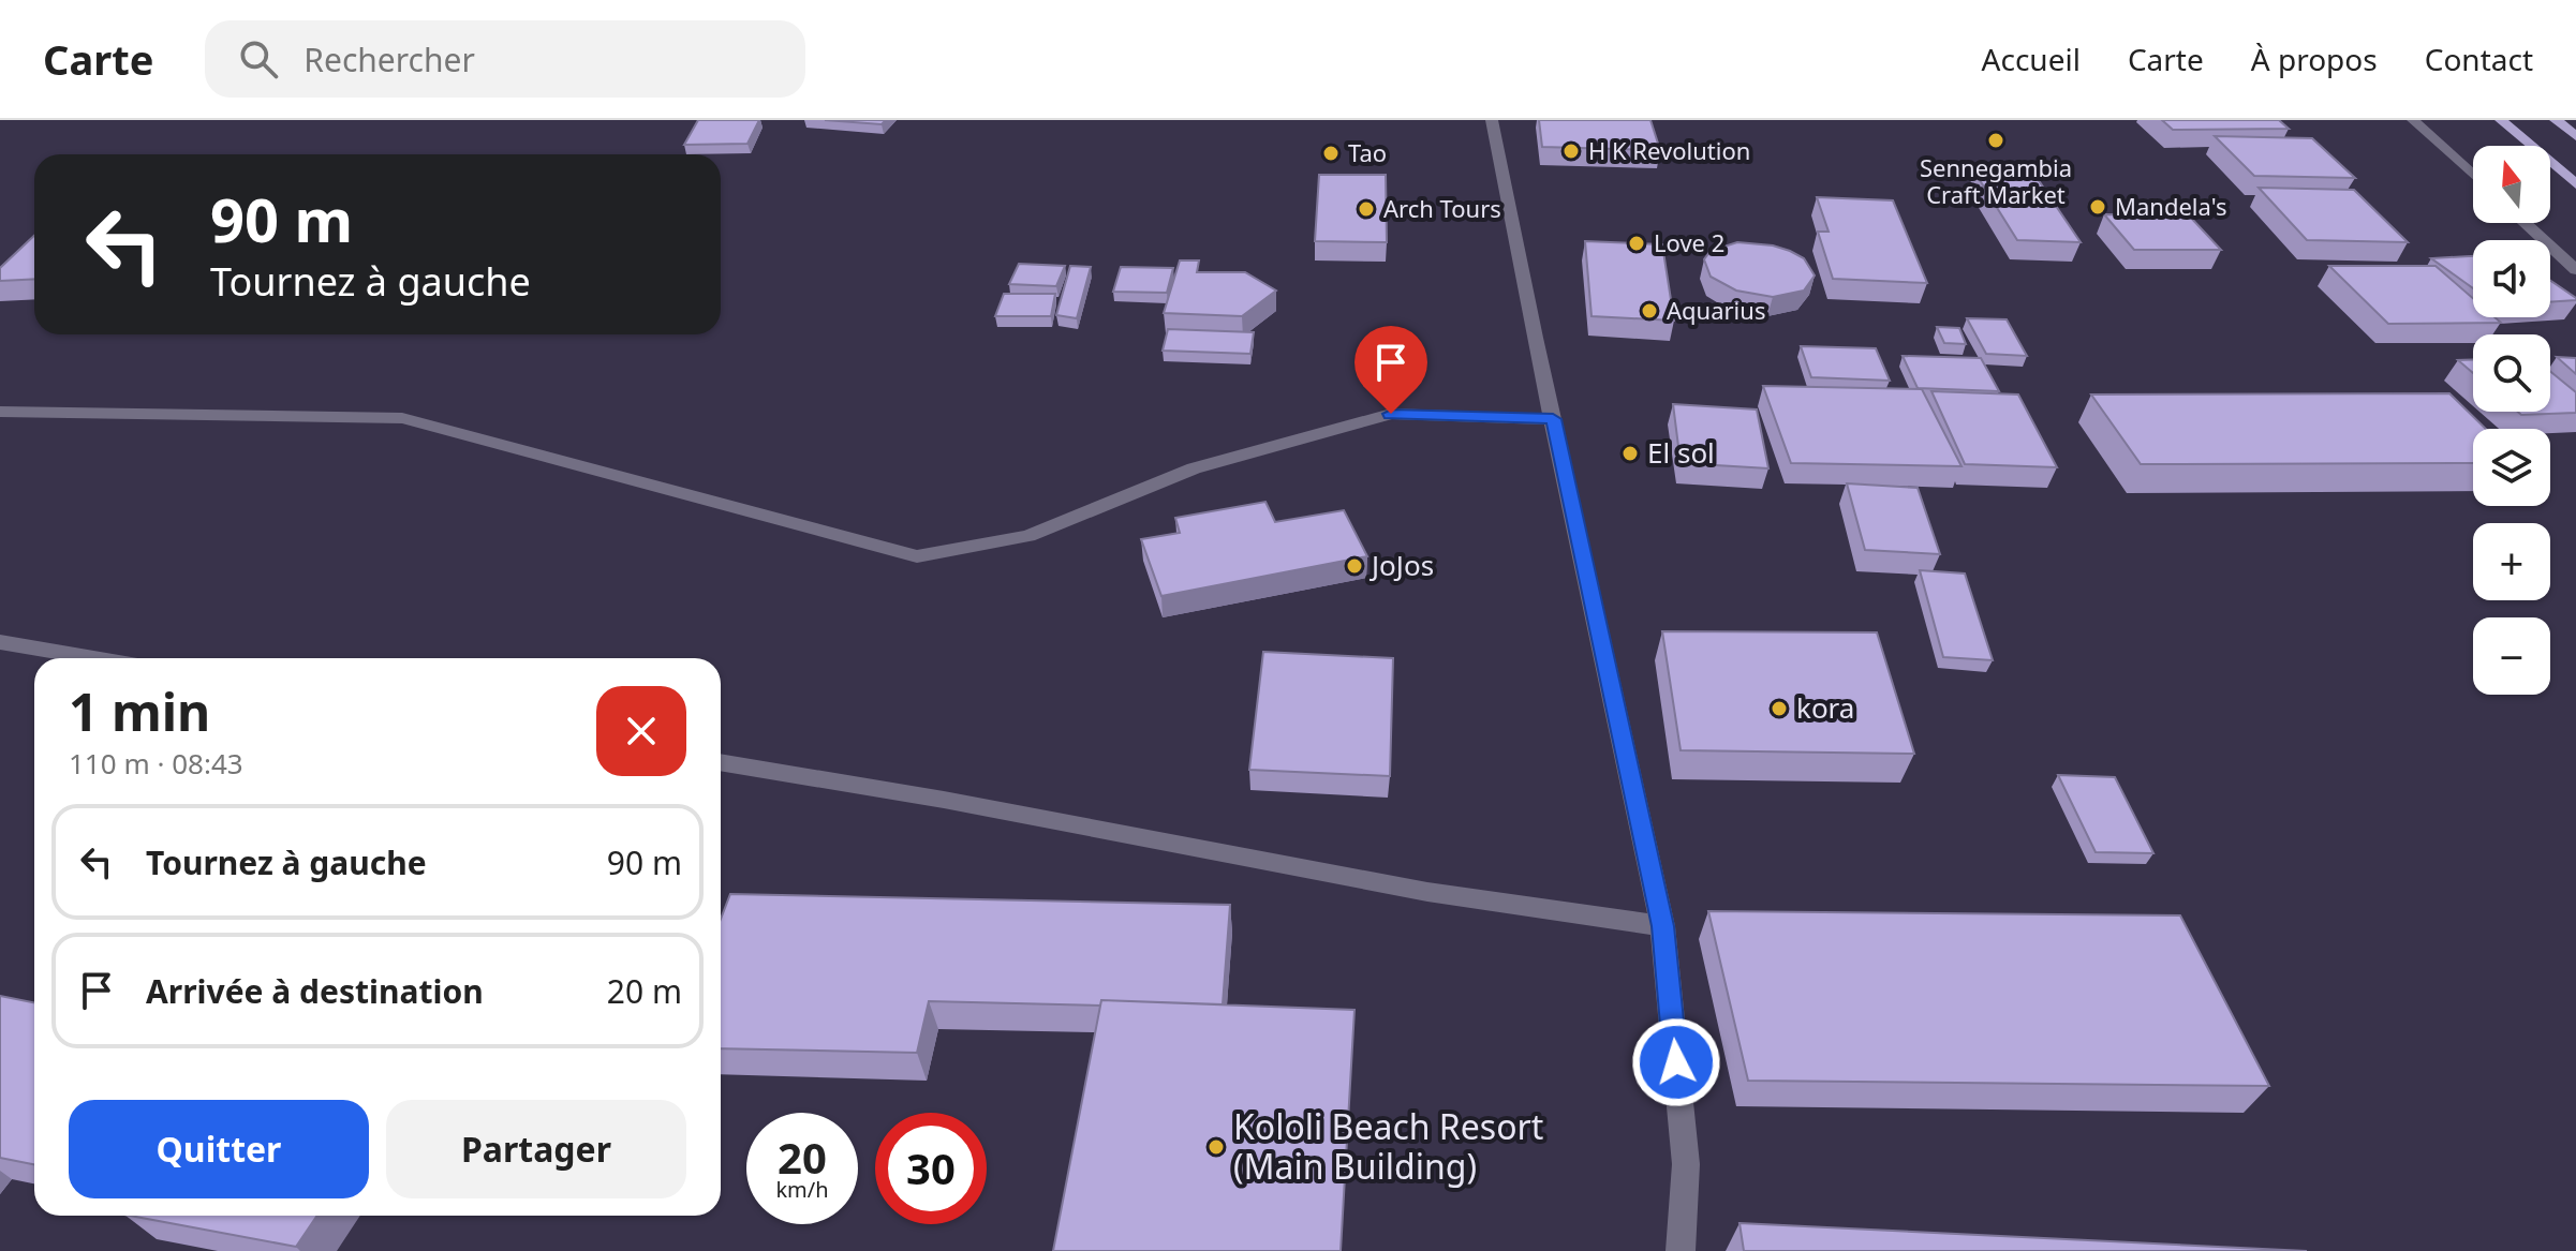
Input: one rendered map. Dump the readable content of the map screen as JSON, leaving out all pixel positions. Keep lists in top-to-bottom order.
{
  "places": [
    "Sennegambia Craft Market",
    "H K Revolution",
    "Tao",
    "Mandela's",
    "Arch Tours",
    "Love 2",
    "Aquarius",
    "El sol",
    "JoJos",
    "kora",
    "Kololi Beach Resort (Main Building)"
  ],
  "north": "top",
  "page": {
    "header": "Carte",
    "search": "Rechercher",
    "nav": [
      "Accueil",
      "Carte",
      "À propos",
      "Contact"
    ],
    "map_buttons": ["+", "−"],
    "turn": ["90 m", "Tournez à gauche"],
    "heading": ["1 min", "110 m · 08:43"],
    "list": [
      {
        "name": "Tournez à gauche",
        "value": "90 m"
      },
      {
        "name": "Arrivée à destination",
        "value": "20 m"
      }
    ],
    "buttons": ["Quitter", "Partager"],
    "speed": "20 km/h",
    "limit": "30"
  }
}
